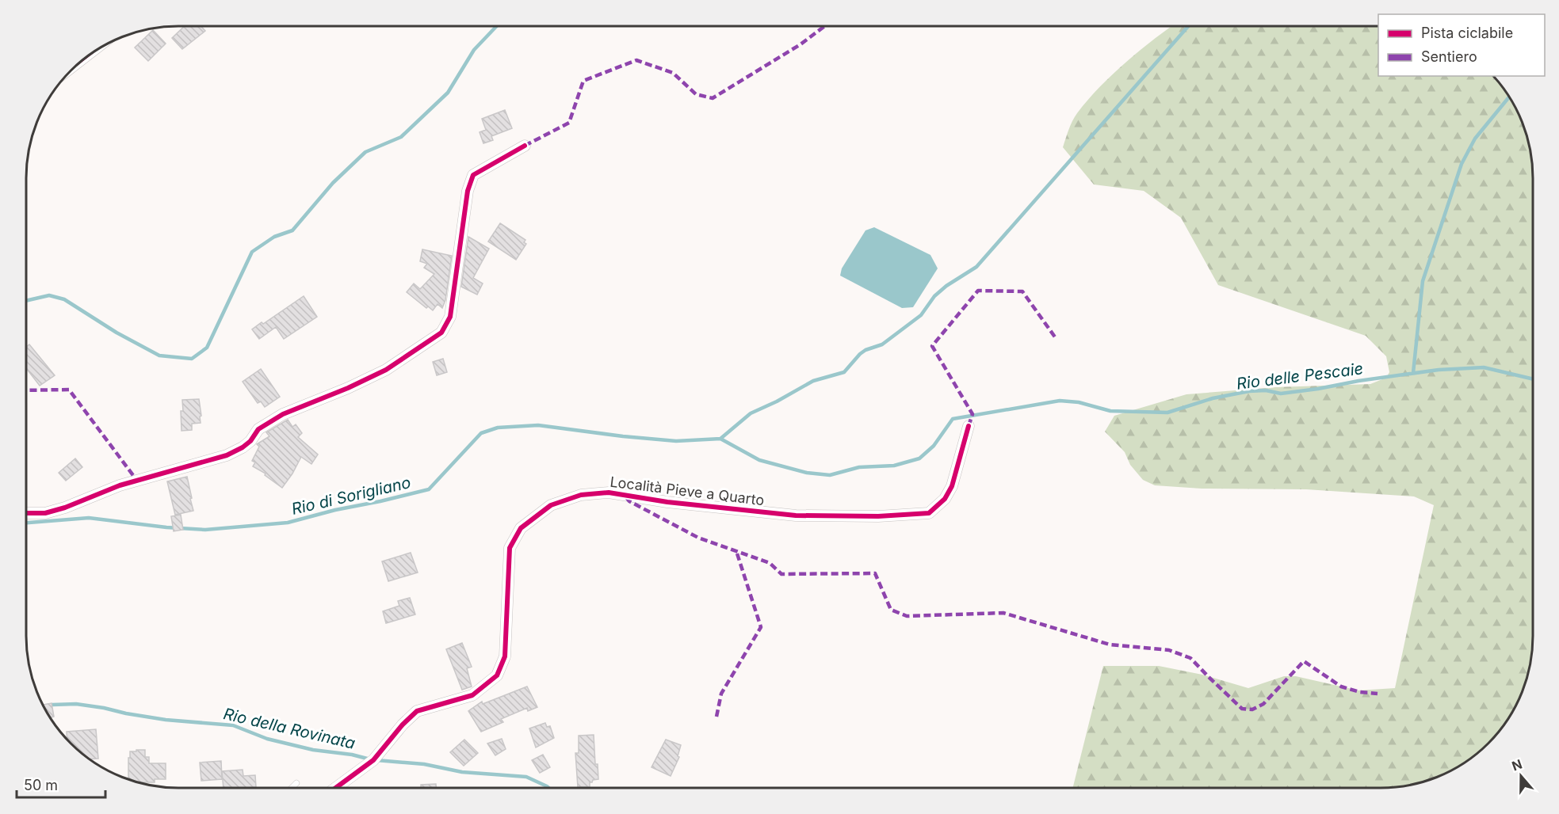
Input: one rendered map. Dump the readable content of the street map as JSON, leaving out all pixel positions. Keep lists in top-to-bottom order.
{
  "streets": {
    "street": ["Località Pieve a Quarto"]
  },
  "water": ["Rio delle Pescaie", "Rio di Sorigliano", "Rio della Rovinata"],
  "legend": ["Pista ciclabile", "Sentiero"],
  "scale_bar": "50 m",
  "north": "top"
}
